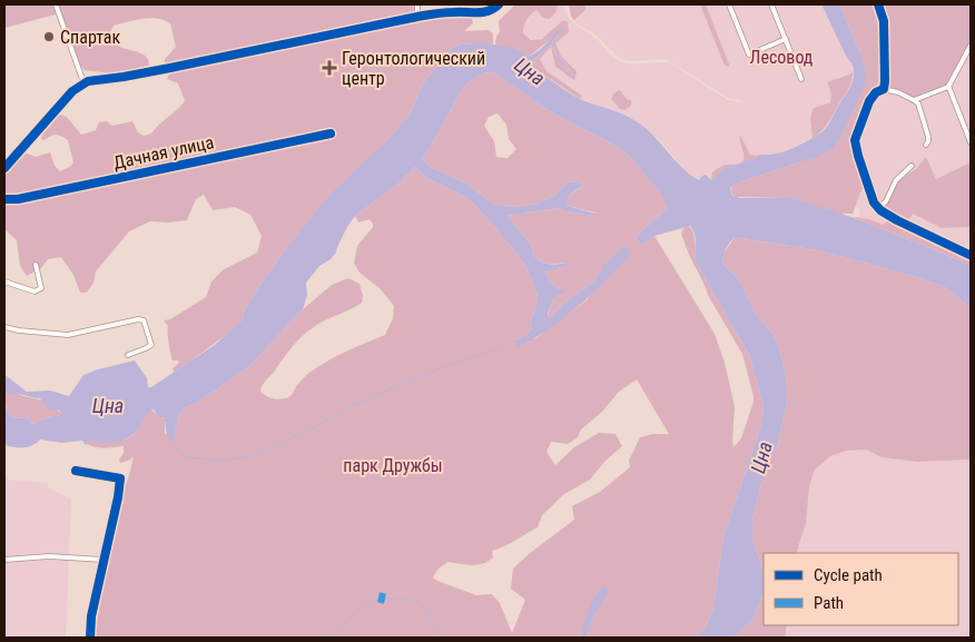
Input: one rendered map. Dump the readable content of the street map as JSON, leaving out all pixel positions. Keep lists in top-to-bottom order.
{
  "streets": {
    "street": ["Дачная улица"]
  },
  "water": ["Цна"],
  "parks": ["Лесовод", "парк Дружбы"],
  "places": {
    "other": ["Спартак"],
    "health": ["Геронтологический центр"]
  },
  "legend": ["Cycle path", "Path"]
}
